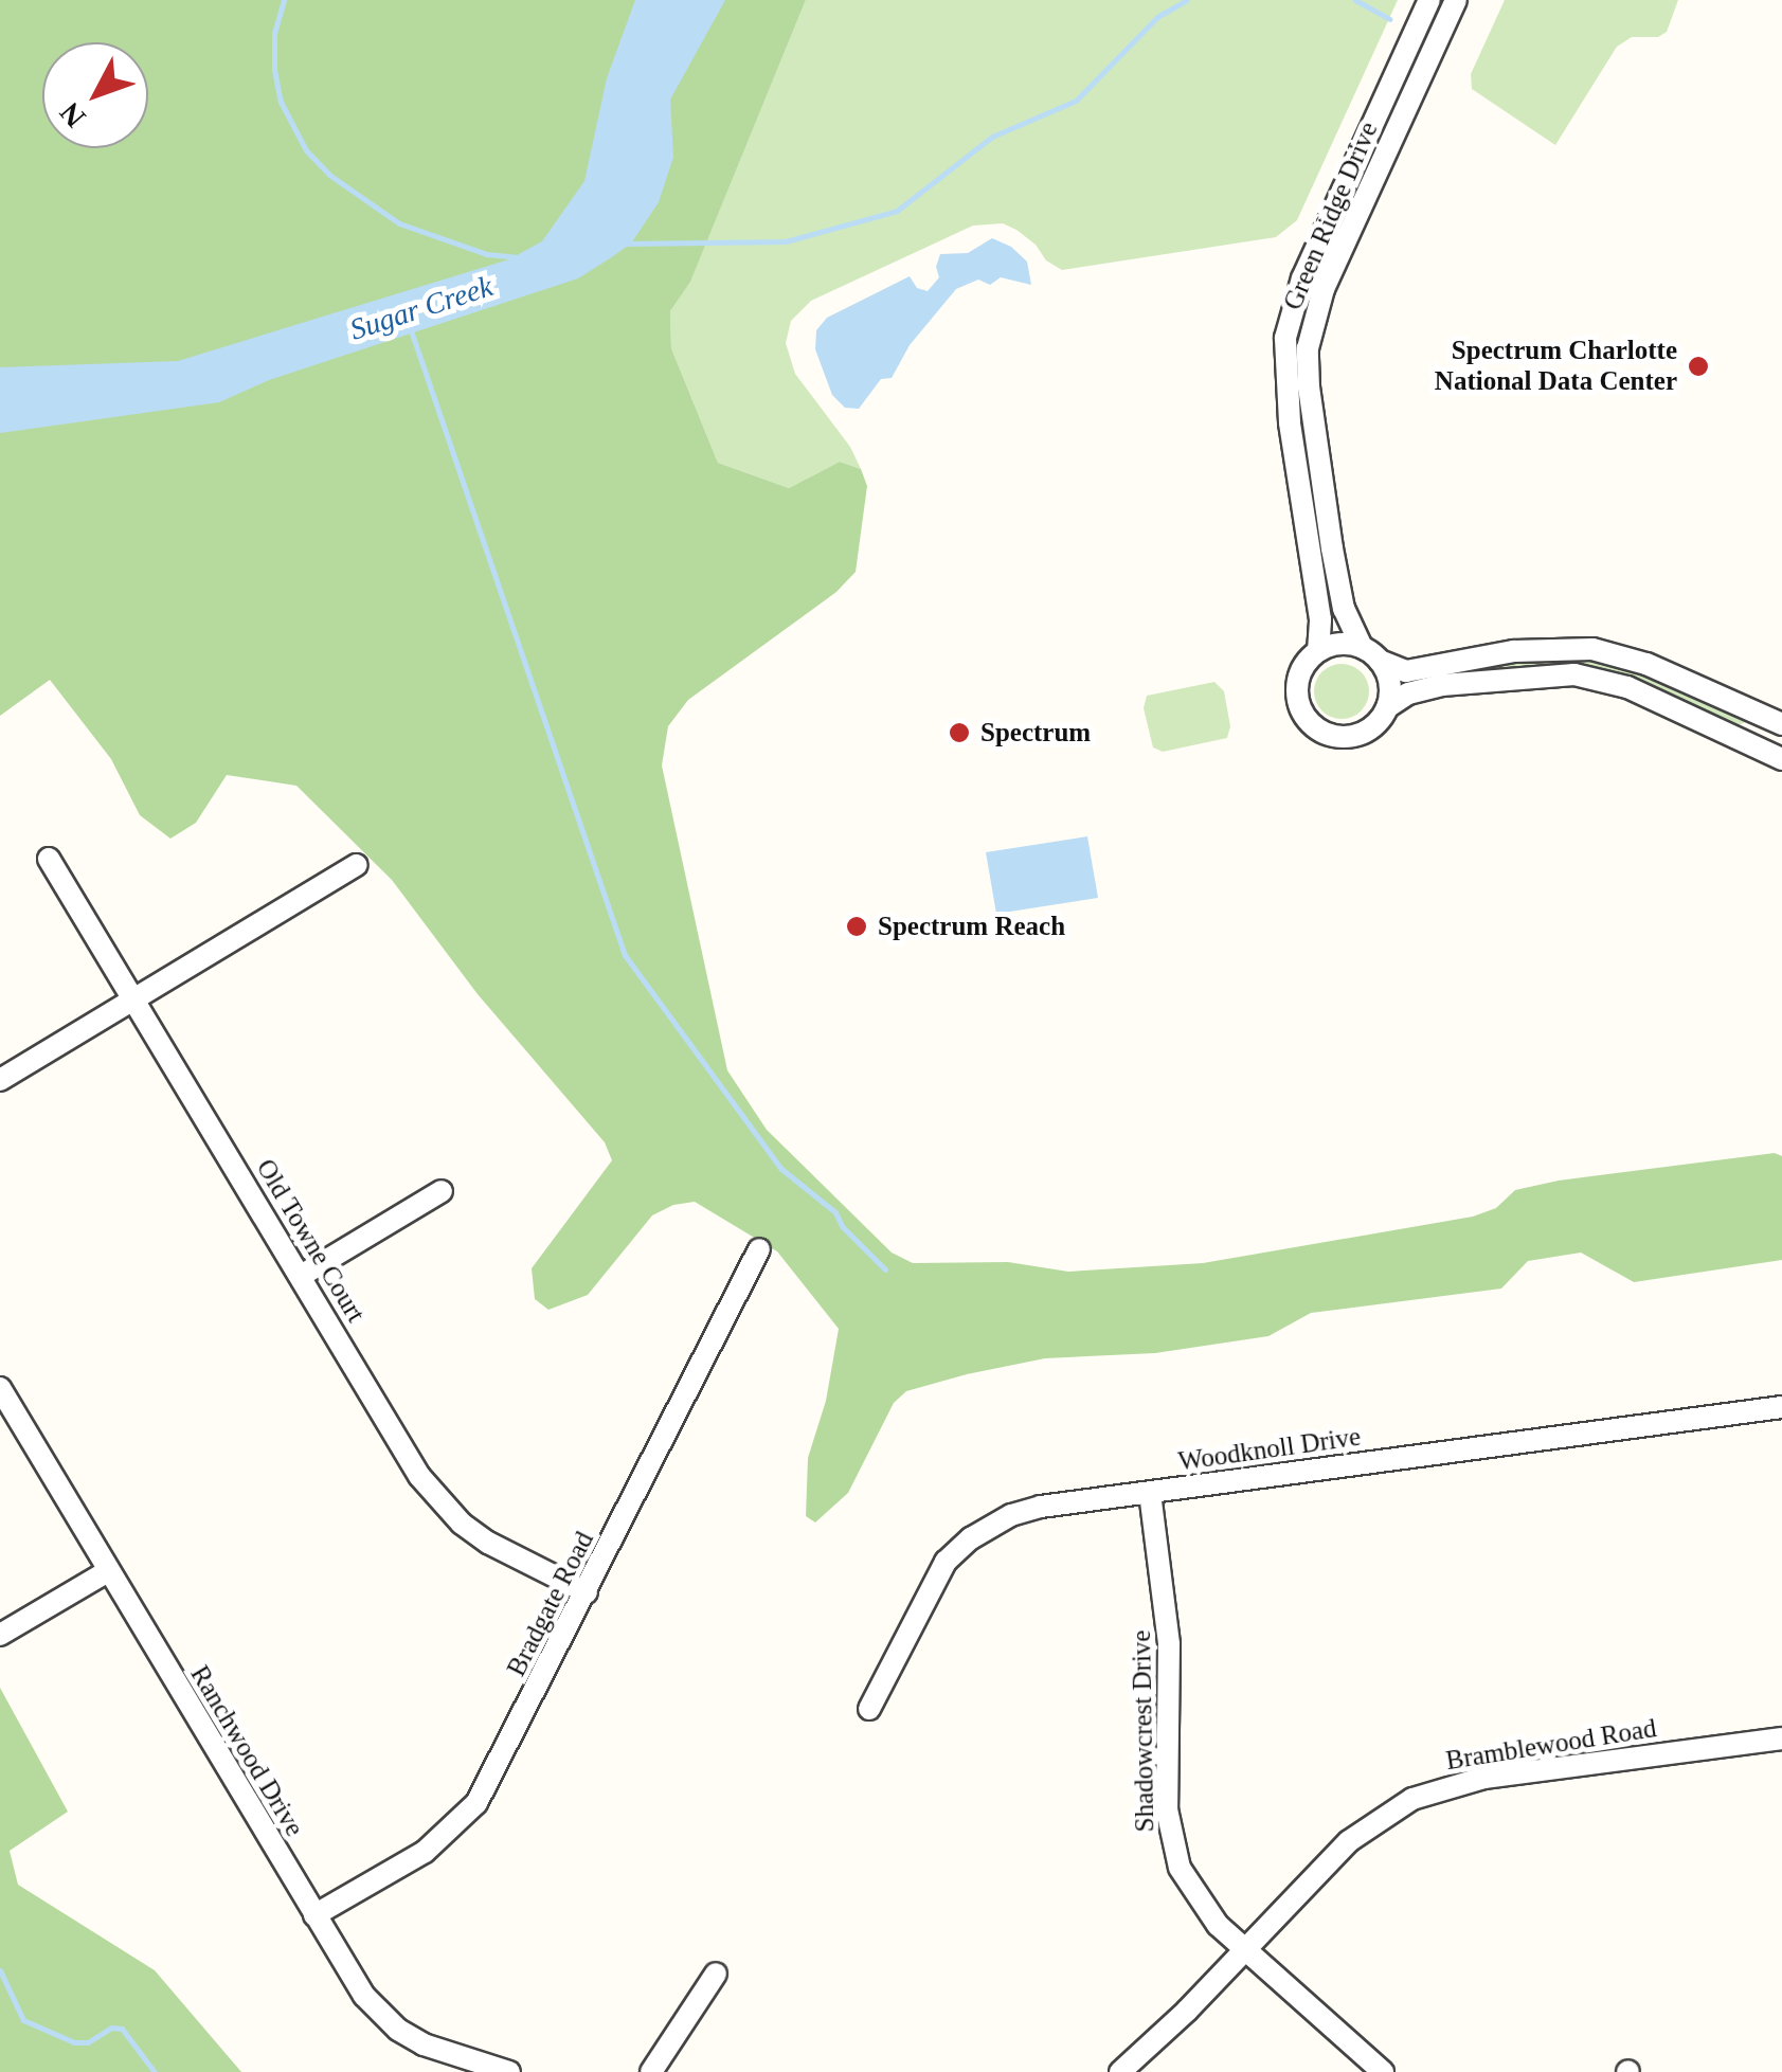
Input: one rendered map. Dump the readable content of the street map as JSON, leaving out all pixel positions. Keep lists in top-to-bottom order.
{
  "streets": {
    "street": [
      "Green Ridge Drive",
      "Old Towne Court",
      "Woodknoll Drive",
      "Bradgate Road",
      "Shadowcrest Drive",
      "Bramblewood Road",
      "Ranchwood Drive"
    ]
  },
  "crossings": [
    ["Old Towne Court", "Bradgate Road"],
    ["Woodknoll Drive", "Shadowcrest Drive"],
    ["Bradgate Road", "Ranchwood Drive"],
    ["Shadowcrest Drive", "Bramblewood Road"]
  ],
  "water": ["Sugar Creek"],
  "places": ["Spectrum Charlotte National Data Center", "Spectrum", "Spectrum Reach"],
  "north": "bottom left"
}
